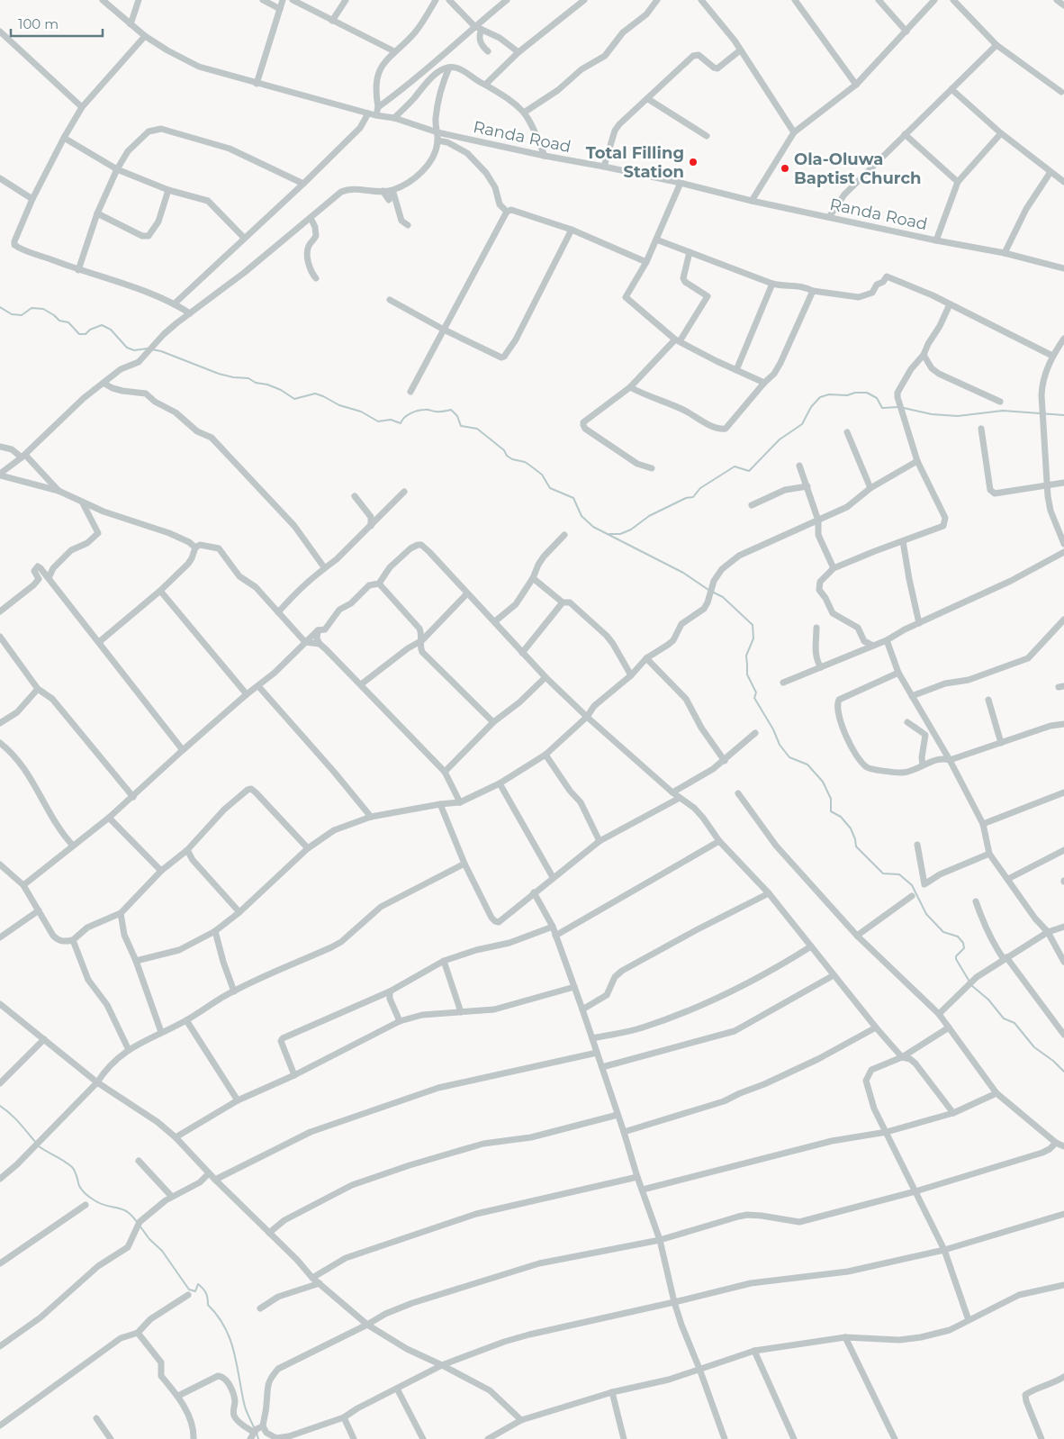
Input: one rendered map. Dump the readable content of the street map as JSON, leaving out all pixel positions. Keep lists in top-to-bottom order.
{
  "streets": {
    "street": ["Randa Road"]
  },
  "places": ["Total Filling Station", "Ola-Oluwa Baptist Church"],
  "scale_bar": "100 m"
}
